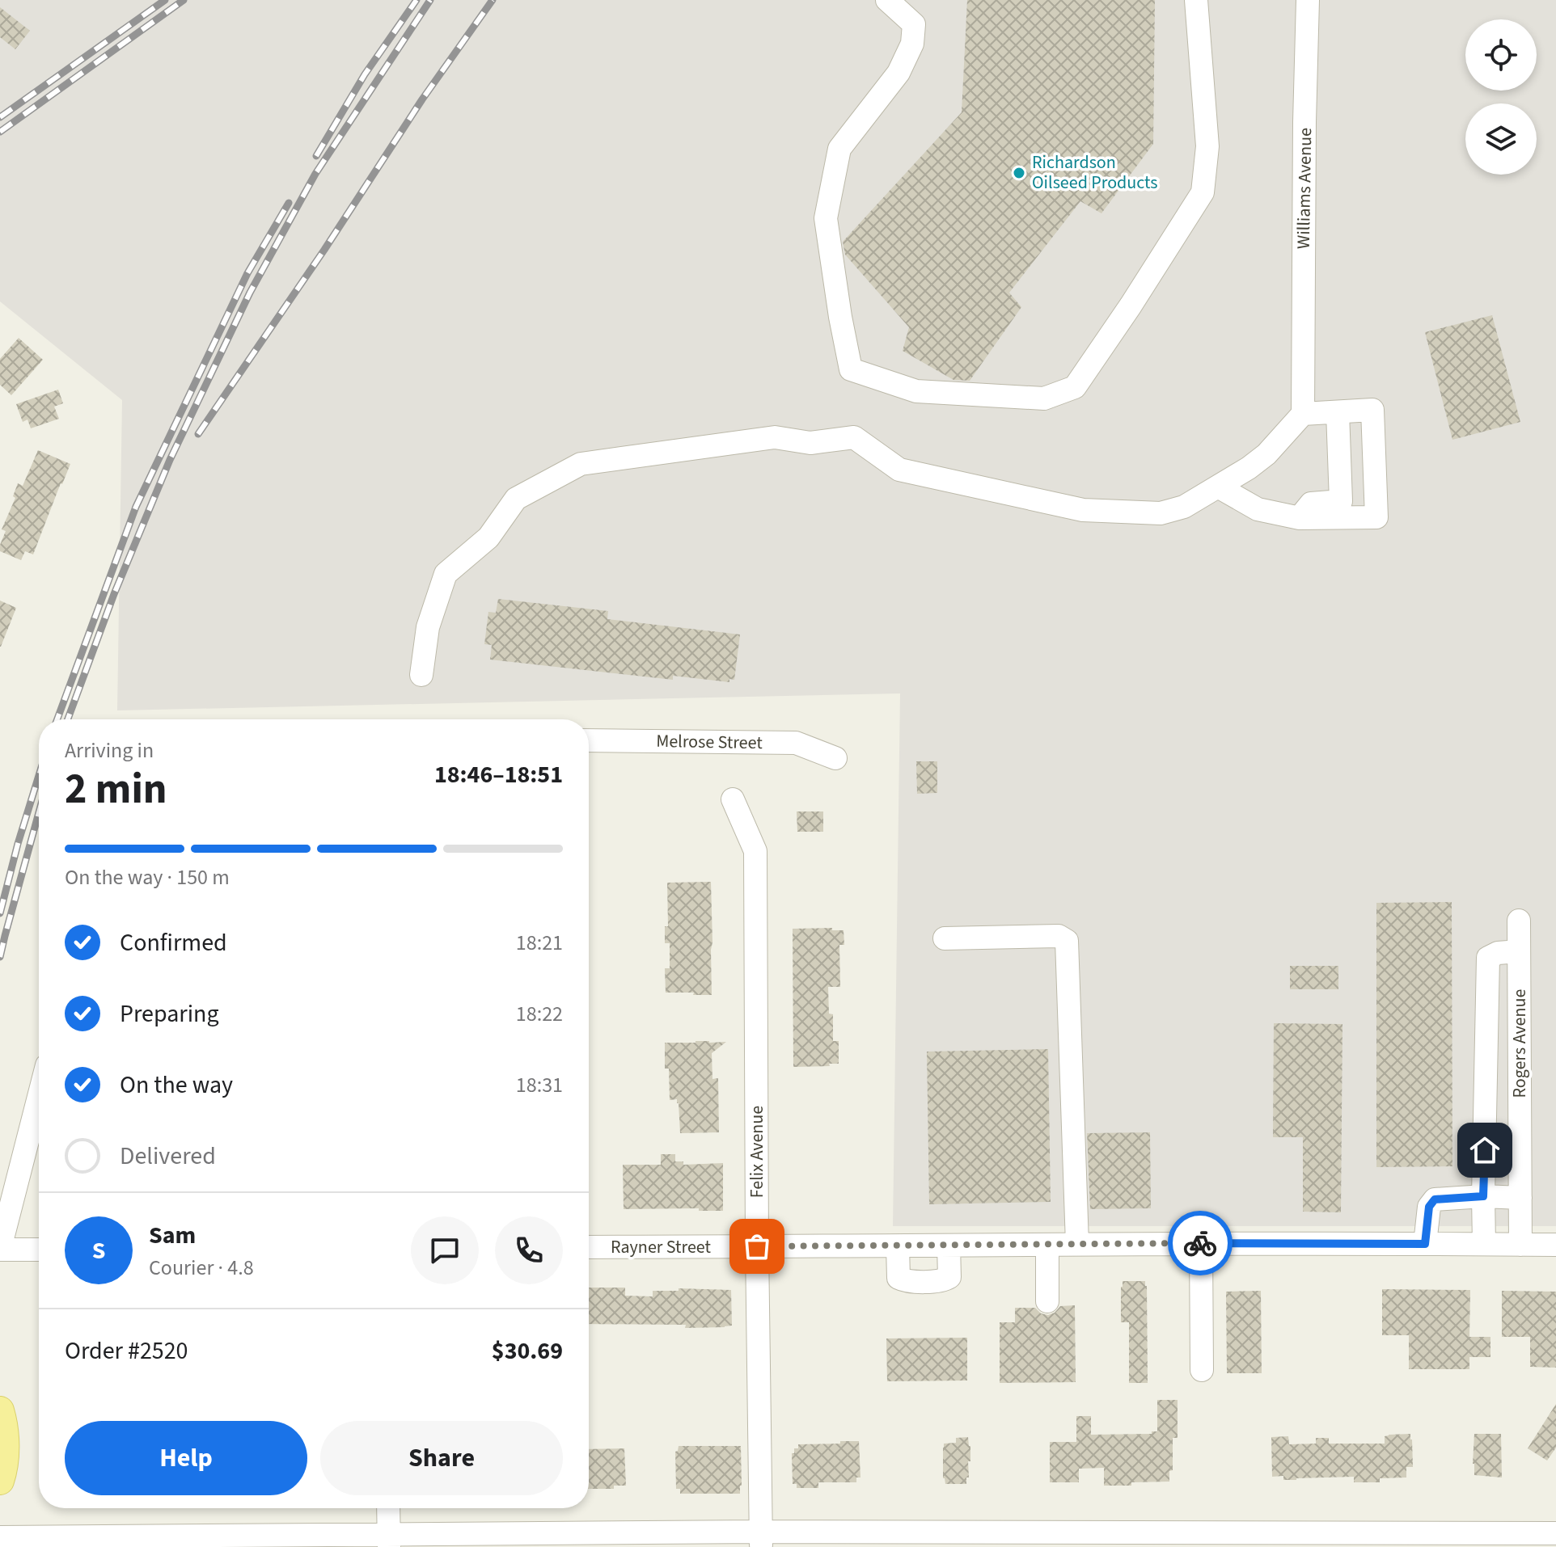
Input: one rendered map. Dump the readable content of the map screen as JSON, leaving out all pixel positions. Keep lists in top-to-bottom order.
{
  "streets": {
    "street": [
      "Williams Avenue",
      "Melrose Street",
      "Rogers Avenue",
      "Felix Avenue",
      "Rayner Street"
    ]
  },
  "crossings": [
    ["Rogers Avenue", "Rayner Street"],
    ["Felix Avenue", "Rayner Street"]
  ],
  "places": ["Richardson Oilseed Products"],
  "page": {
    "heading": ["2 min", "Arriving in", "18:46–18:51"],
    "panel": [
      "Sam",
      "Courier · 4.8",
      "Order #2520",
      "$30.69"
    ],
    "bar": "On the way · 150 m",
    "list": [
      ["Confirmed", "18:21"],
      ["Preparing", "18:22"],
      ["On the way", "18:31"],
      "Delivered"
    ],
    "round": "S",
    "buttons": ["Help", "Share"]
  }
}
